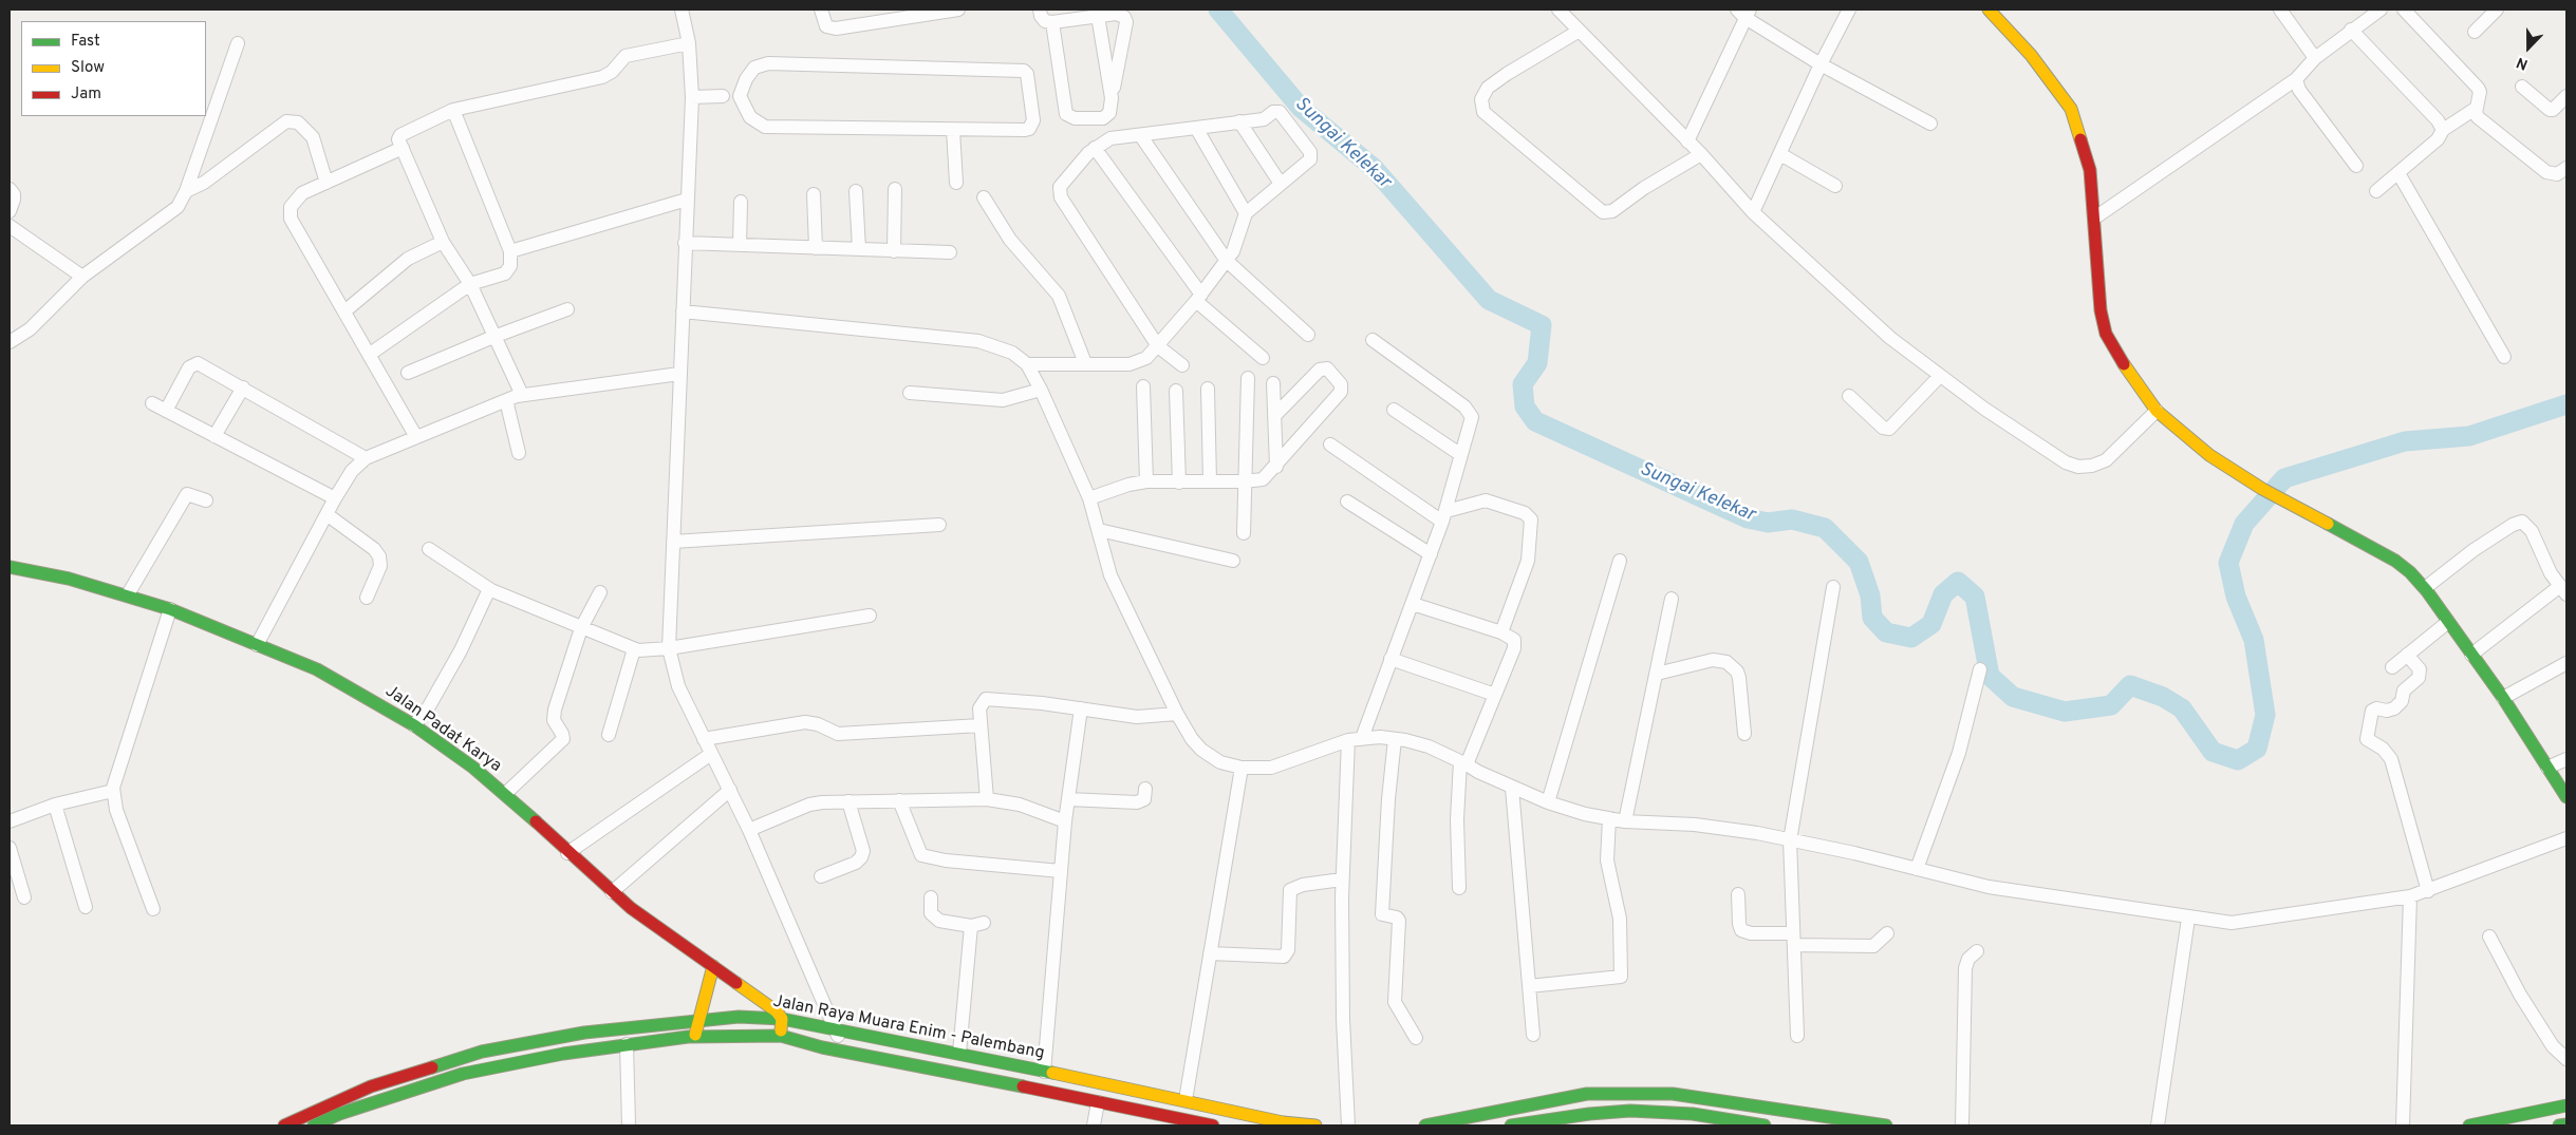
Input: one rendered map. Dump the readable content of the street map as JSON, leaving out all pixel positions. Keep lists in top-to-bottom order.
{
  "streets": {
    "main road": ["Jalan Padat Karya", "Jalan Raya Muara Enim - Palembang"]
  },
  "crossings": [
    ["Jalan Padat Karya", "Jalan Raya Muara Enim - Palembang"]
  ],
  "water": ["Sungai Kelekar"],
  "legend": ["Fast", "Slow", "Jam"],
  "north": "bottom"
}
